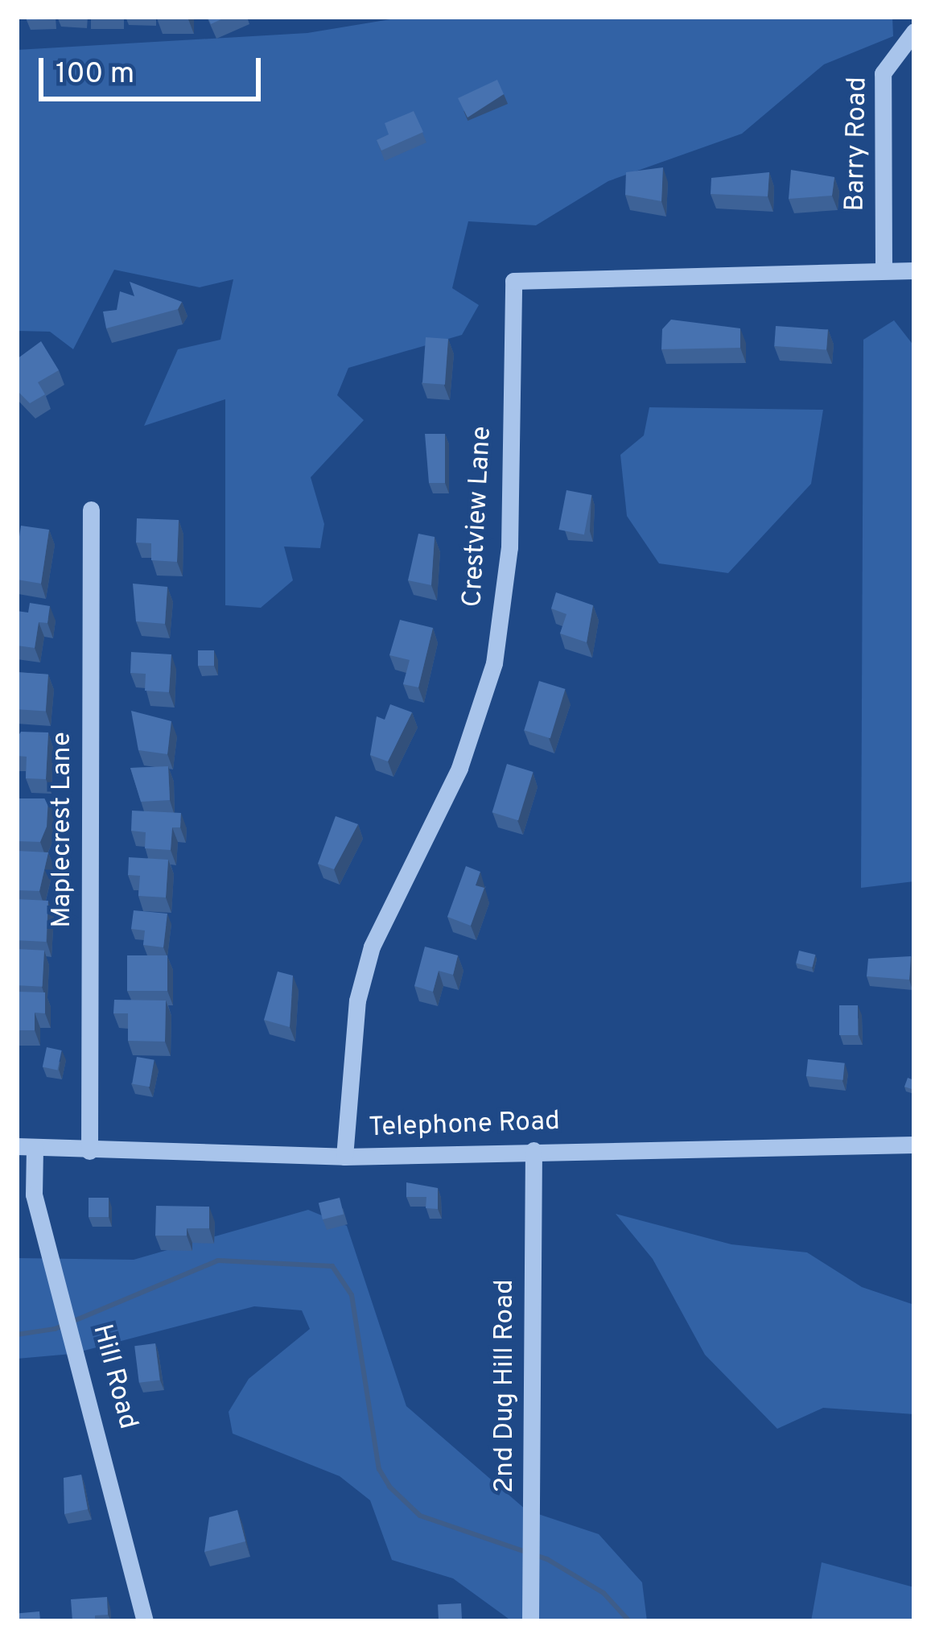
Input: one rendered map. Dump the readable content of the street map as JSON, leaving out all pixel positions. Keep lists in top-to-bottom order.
{
  "streets": {
    "street": [
      "Barry Road",
      "Crestview Lane",
      "Maplecrest Lane",
      "Telephone Road",
      "Hill Road",
      "2nd Dug Hill Road"
    ]
  },
  "crossings": [
    ["Barry Road", "Crestview Lane"],
    ["Crestview Lane", "Telephone Road"],
    ["Maplecrest Lane", "Telephone Road"],
    ["Telephone Road", "Hill Road"],
    ["Telephone Road", "2nd Dug Hill Road"]
  ],
  "scale_bar": "100 m"
}
